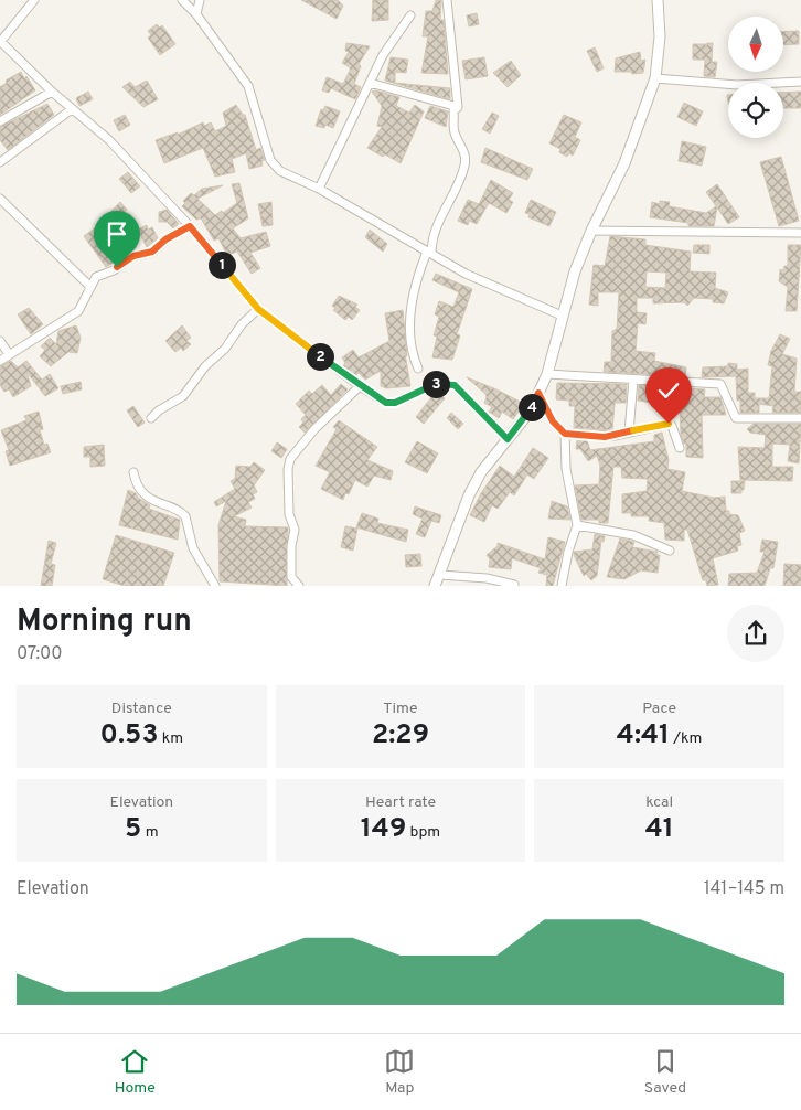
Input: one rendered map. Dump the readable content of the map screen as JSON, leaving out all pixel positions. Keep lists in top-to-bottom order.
{
  "north": "bottom",
  "page": {
    "pins": [
      "1",
      "2",
      "3",
      "4"
    ],
    "heading": ["Morning run", "07:00"],
    "stats": [
      ["Distance", "0.53 km"],
      ["Time", "2:29"],
      ["Pace", "4:41 /km"],
      ["Elevation", "5 m"],
      ["Heart rate", "149 bpm"],
      ["kcal", "41"]
    ],
    "chart": ["Elevation", "141–145 m"],
    "tabs": ["Home", "Map", "Saved"]
  }
}
